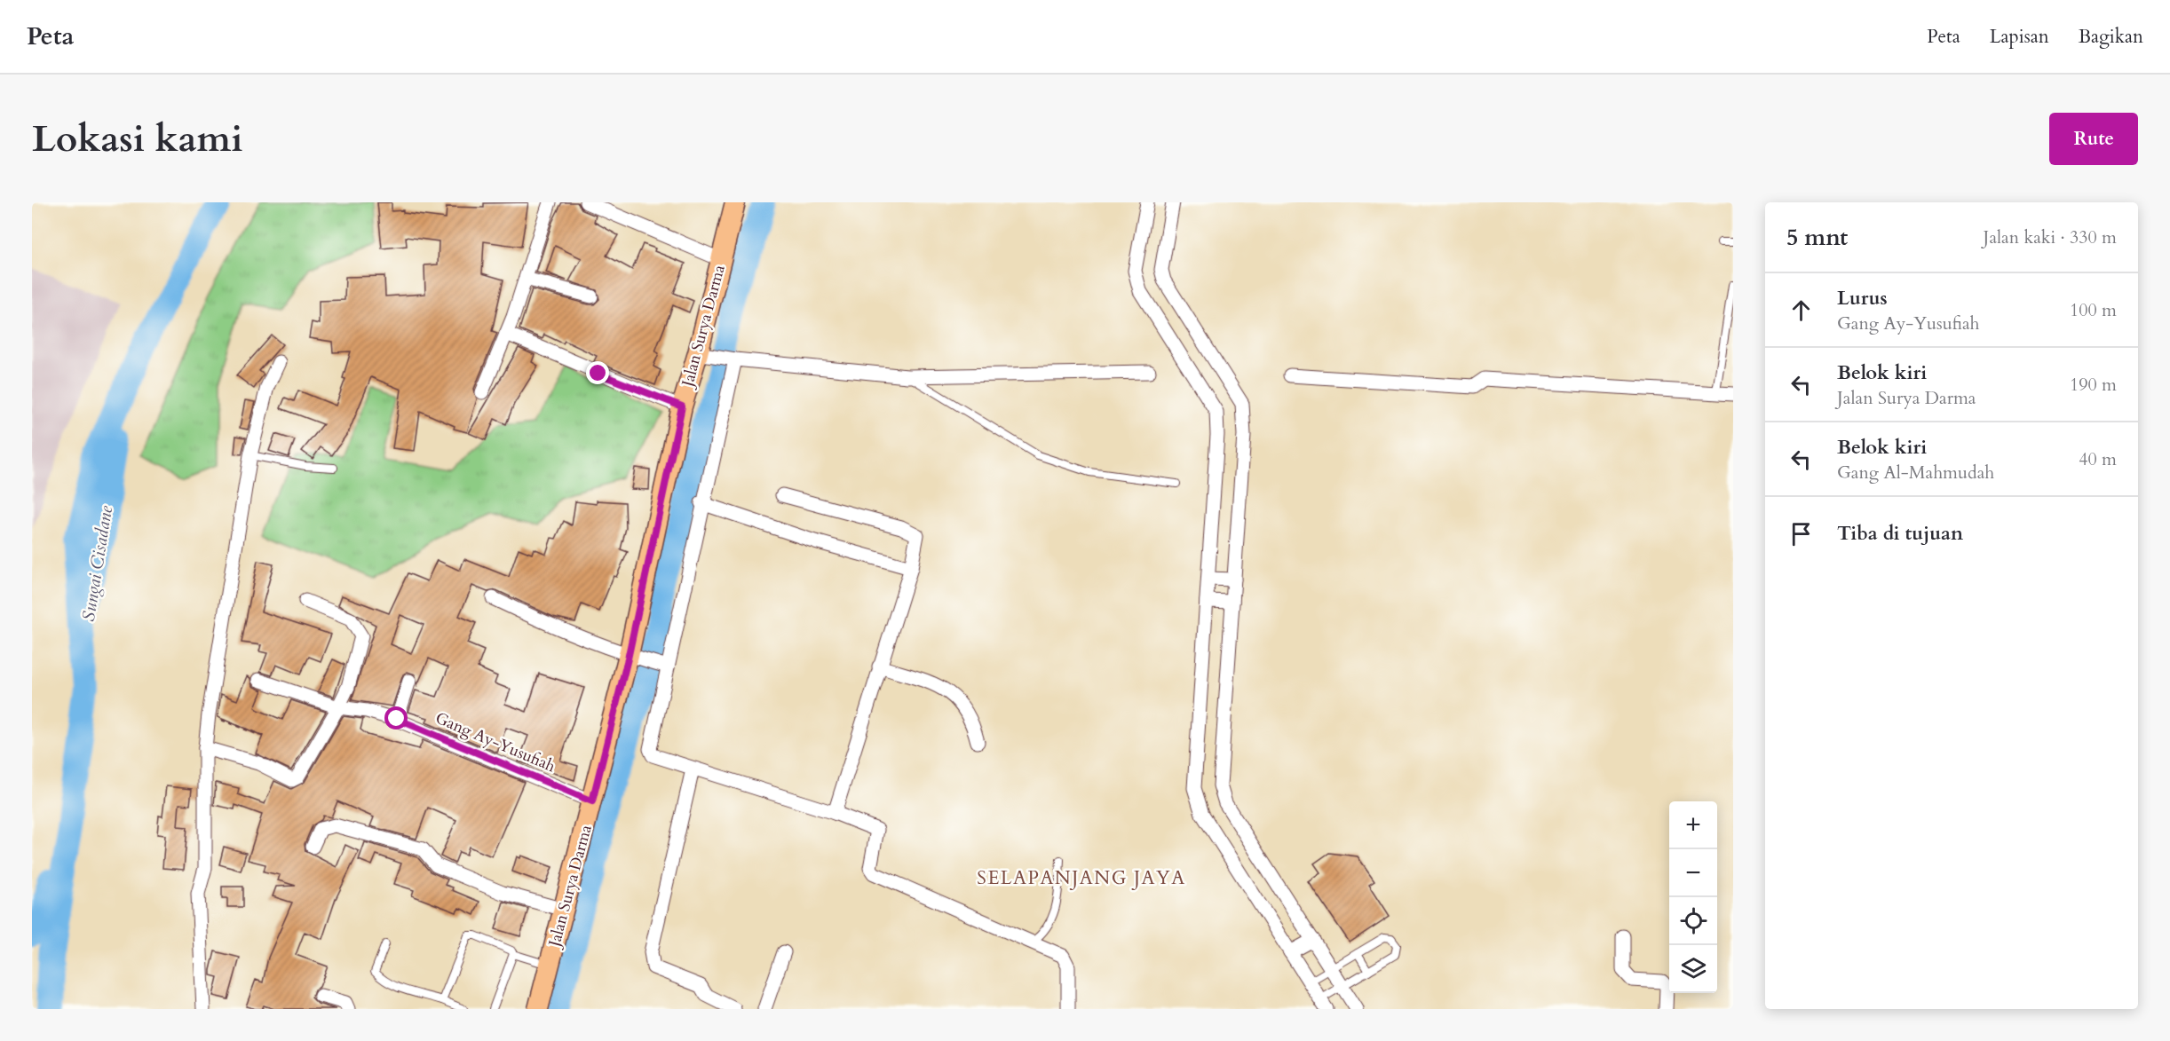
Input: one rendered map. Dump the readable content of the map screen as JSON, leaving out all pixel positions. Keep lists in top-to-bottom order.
{
  "streets": {
    "main road": ["Jalan Surya Darma"],
    "street": ["Gang Ay-Yusufiah"]
  },
  "crossings": [
    ["Jalan Surya Darma", "Gang Ay-Yusufiah"]
  ],
  "districts": ["SELAPANJANG JAYA"],
  "water": ["Sungai Cisadane"],
  "page": {
    "header": "Peta",
    "nav": ["Peta", "Lapisan", "Bagikan"],
    "buttons": "Rute",
    "title": "Lokasi kami",
    "heading": ["5 mnt", "Jalan kaki · 330 m"],
    "list": [
      ["Lurus", "Gang Ay-Yusufiah", "100 m"],
      ["Belok kiri", "Jalan Surya Darma", "190 m"],
      ["Belok kiri", "Gang Al-Mahmudah", "40 m"],
      "Tiba di tujuan"
    ],
    "map_buttons": ["+", "−"]
  }
}
